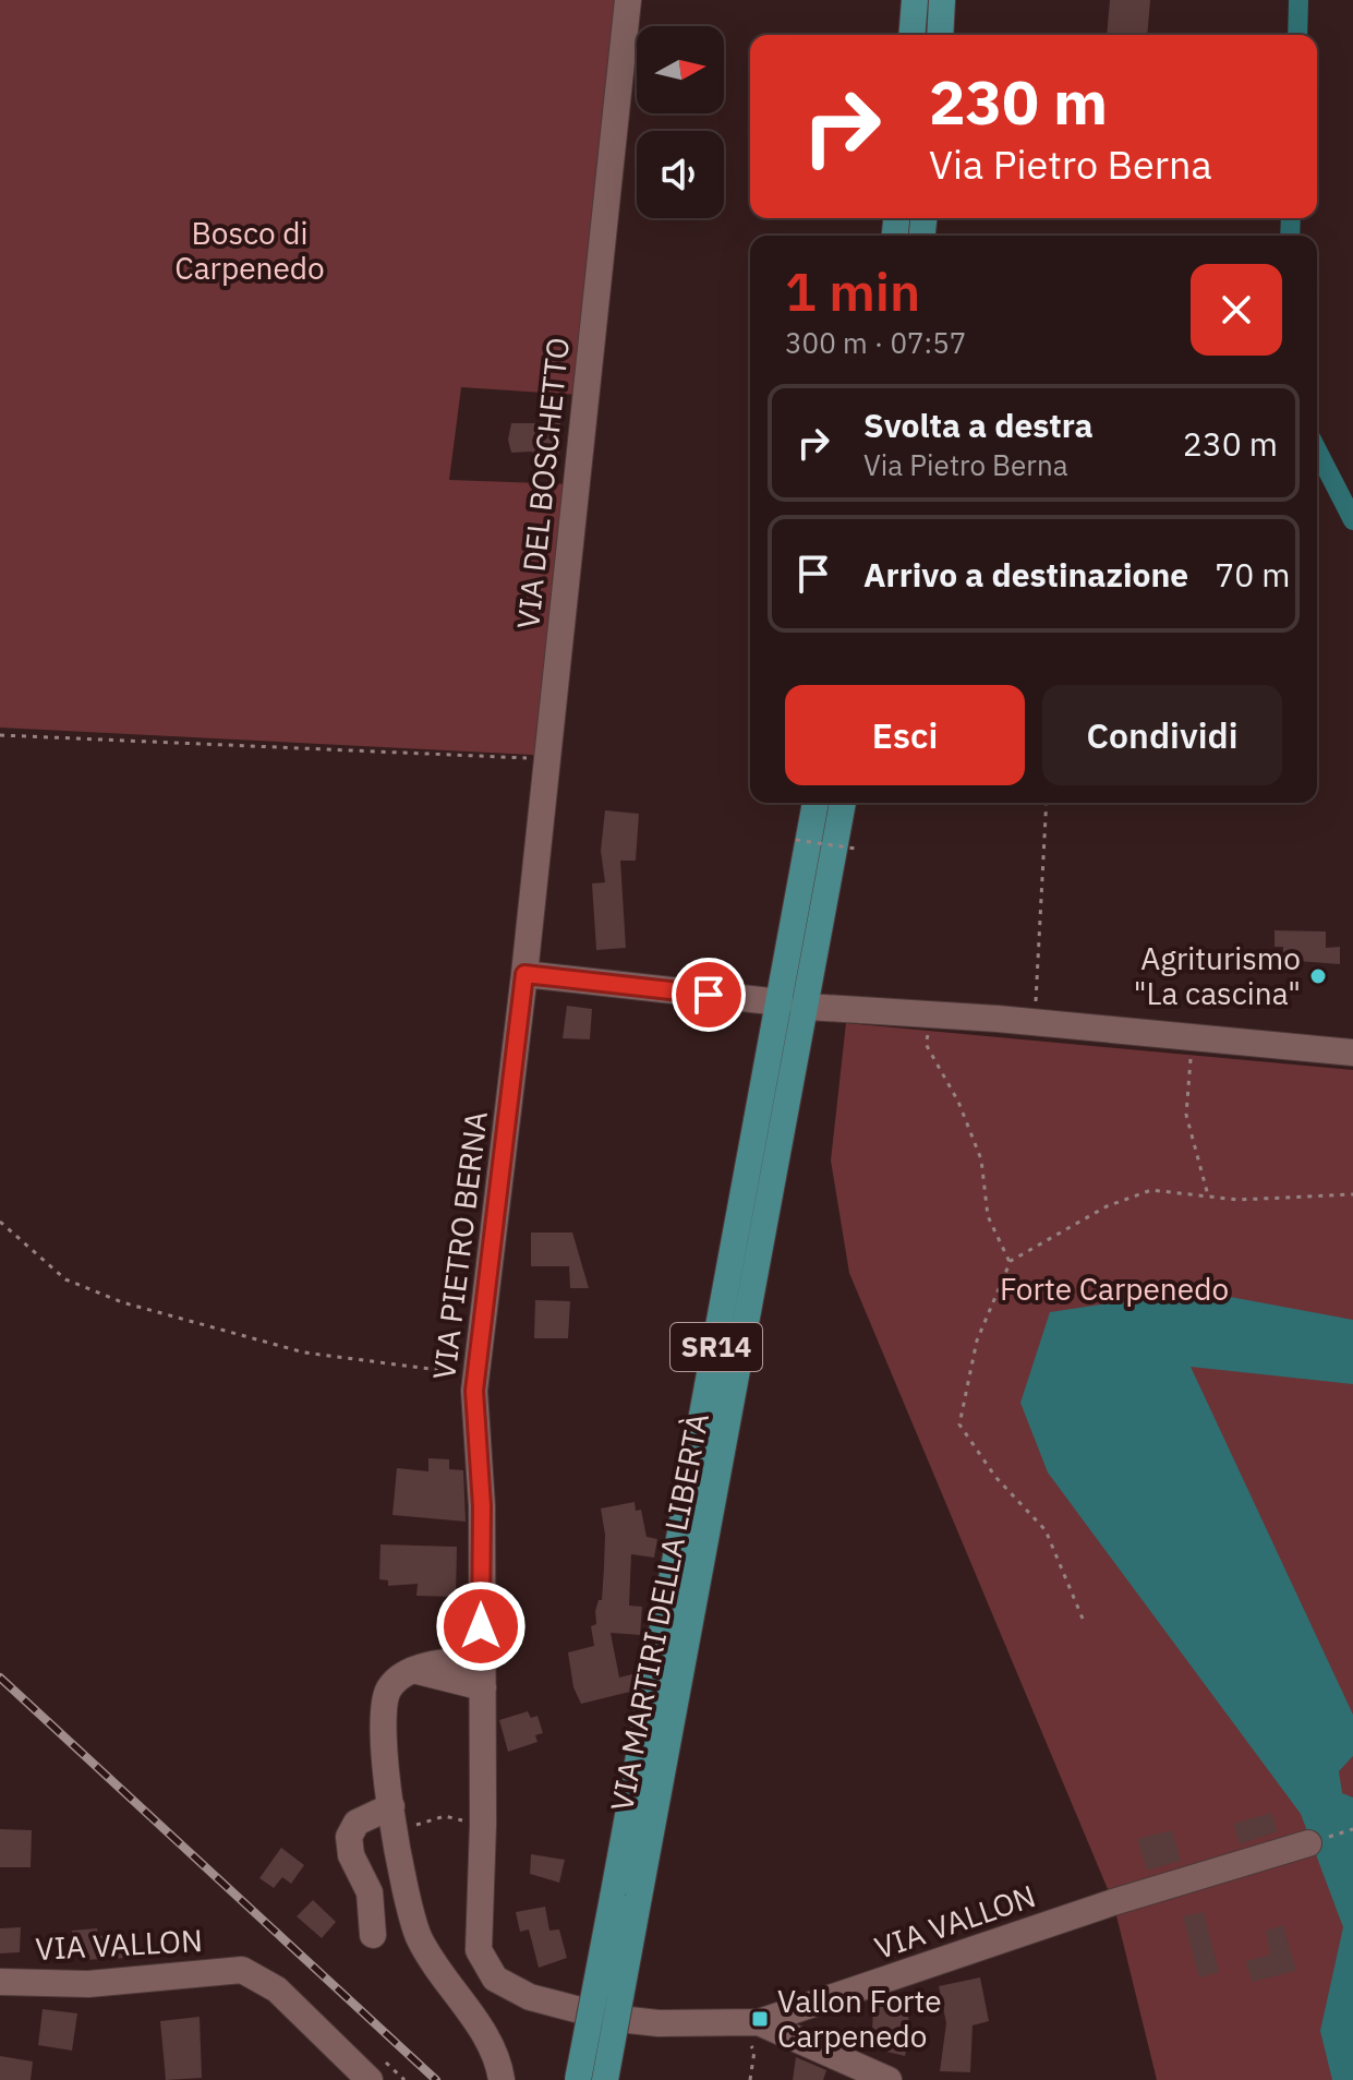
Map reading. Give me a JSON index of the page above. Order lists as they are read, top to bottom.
{
  "streets": {
    "main road": ["SR14", "VIA MARTIRI DELLA LIBERTÀ"],
    "street": ["VIA DEL BOSCHETTO", "VIA PIETRO BERNA", "VIA VALLON"]
  },
  "crossings": [
    ["VIA DEL BOSCHETTO", "VIA PIETRO BERNA"],
    ["VIA PIETRO BERNA", "VIA VALLON"]
  ],
  "parks": ["Bosco di Carpenedo", "Forte Carpenedo"],
  "places": {
    "other": ["Agriturismo \"La cascina\""],
    "transit": ["Vallon Forte Carpenedo"]
  },
  "north": "right",
  "page": {
    "turn": ["230 m", "Via Pietro Berna"],
    "heading": ["1 min", "300 m · 07:57"],
    "list": [
      {
        "name": "Svolta a destra",
        "note": "Via Pietro Berna",
        "value": "230 m"
      },
      {
        "name": "Arrivo a destinazione",
        "value": "70 m"
      }
    ],
    "buttons": ["Esci", "Condividi"]
  }
}
